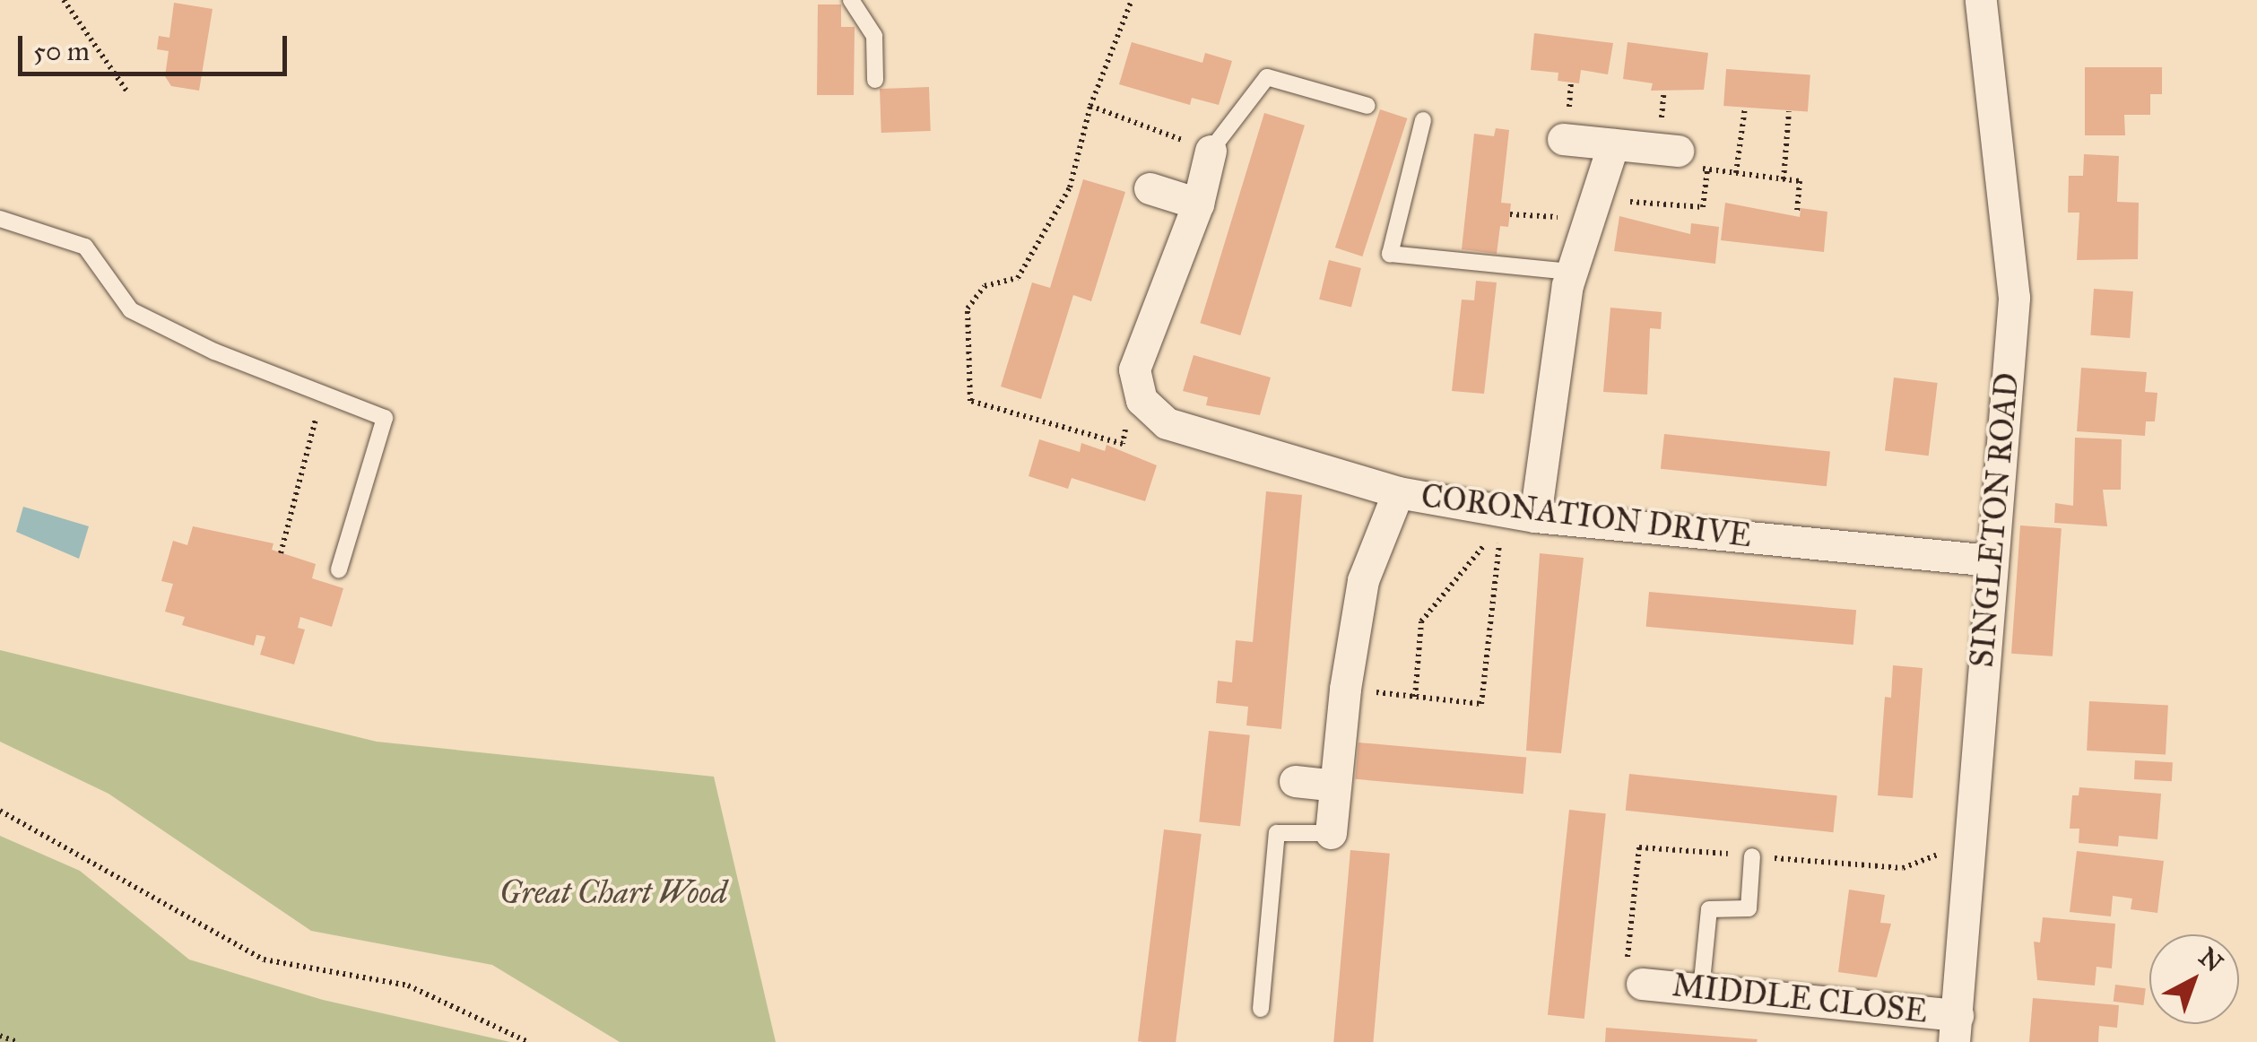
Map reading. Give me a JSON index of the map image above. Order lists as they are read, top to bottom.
{
  "streets": {
    "street": ["CORONATION DRIVE", "SINGLETON ROAD", "MIDDLE CLOSE"]
  },
  "crossings": [
    ["CORONATION DRIVE", "SINGLETON ROAD"],
    ["SINGLETON ROAD", "MIDDLE CLOSE"]
  ],
  "parks": ["Great Chart Wood"],
  "scale_bar": "50 m",
  "north": "top right"
}
